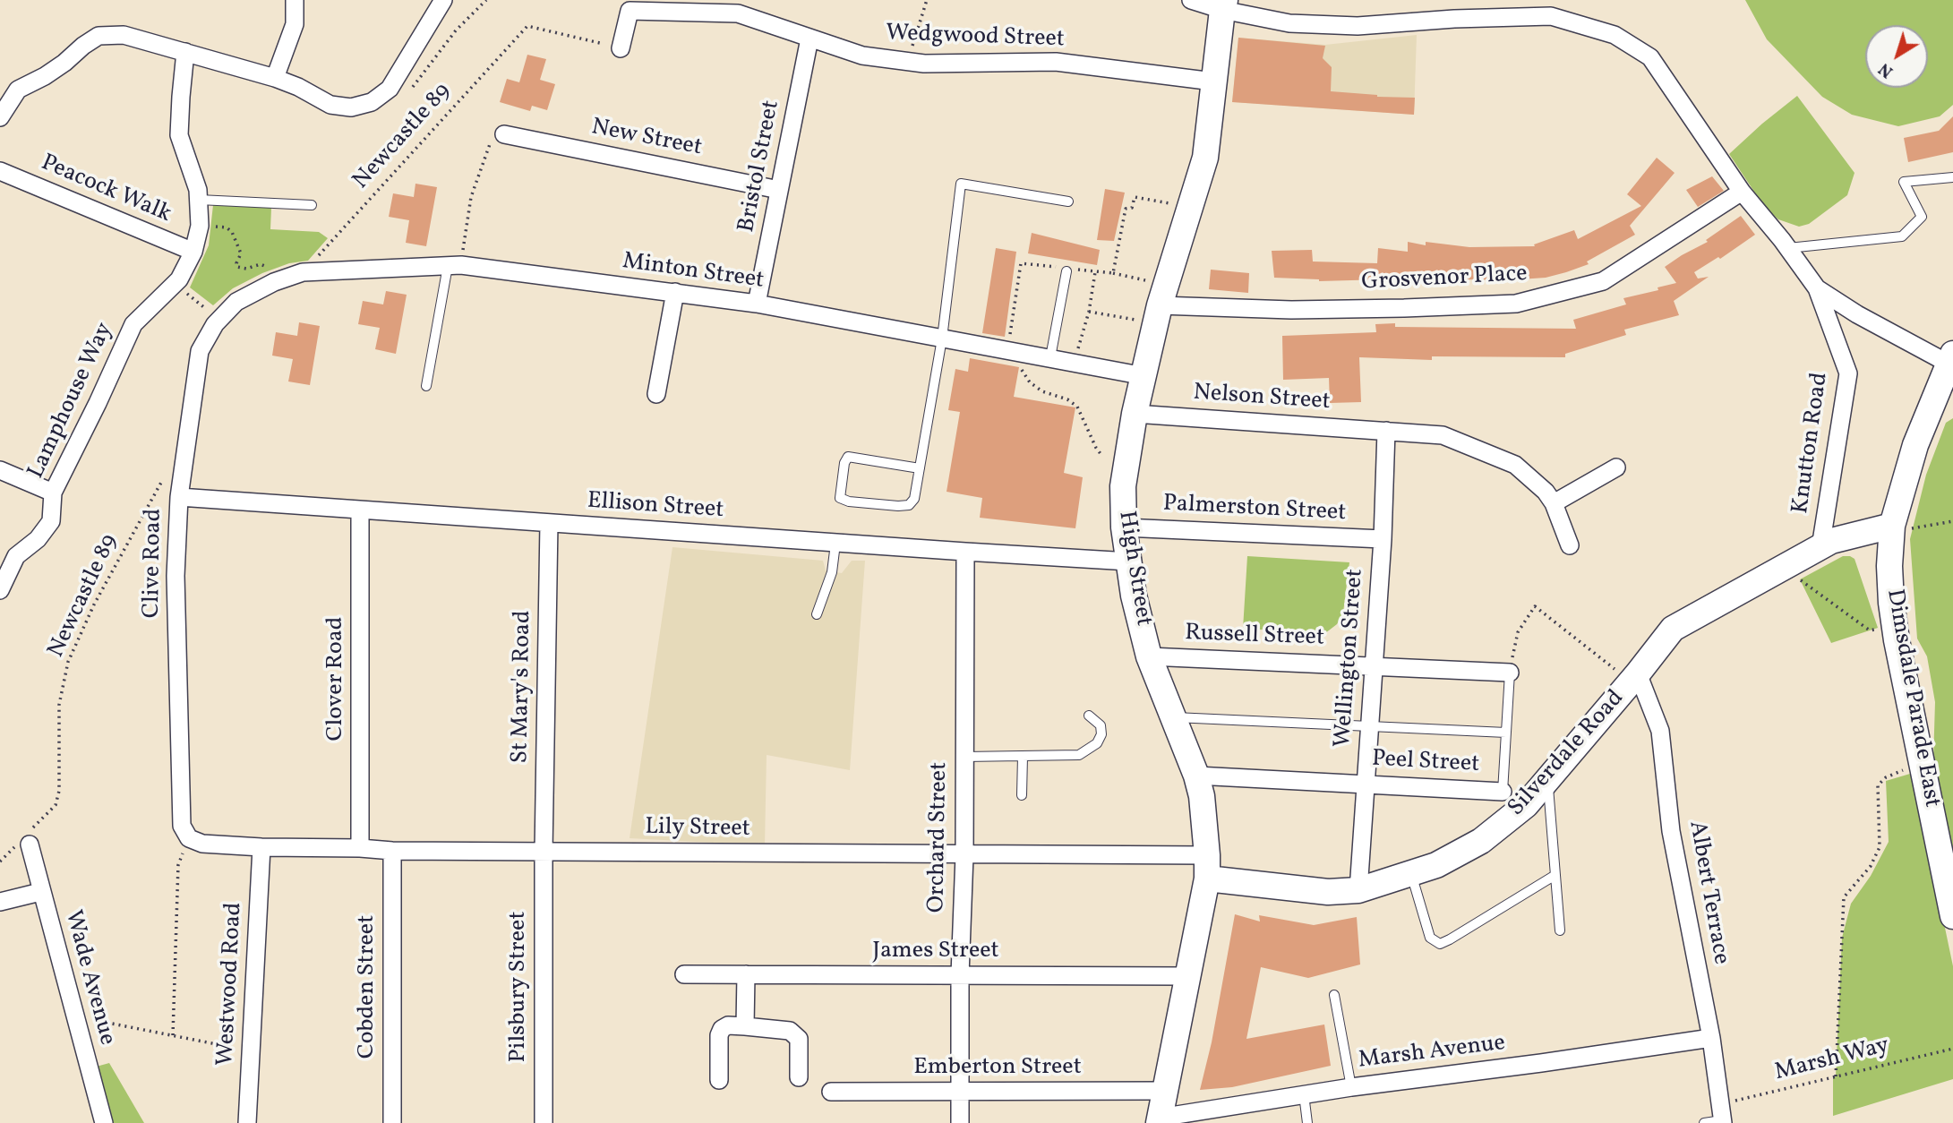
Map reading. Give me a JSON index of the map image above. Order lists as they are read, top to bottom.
{
  "streets": {
    "main road": ["High Street", "Dimsdale Parade East", "Silverdale Road"],
    "street": [
      "Wedgwood Street",
      "New Street",
      "Bristol Street",
      "Peacock Walk",
      "Minton Street",
      "Grosvenor Place",
      "Nelson Street",
      "Lamphouse Way",
      "Knutton Road",
      "Ellison Street",
      "Palmerston Street",
      "Clive Road",
      "Russell Street",
      "Wellington Street",
      "Clover Road",
      "St Mary's Road",
      "Peel Street",
      "Lily Street",
      "Orchard Street",
      "Albert Terrace",
      "James Street",
      "Wade Avenue",
      "Westwood Road",
      "Cobden Street",
      "Pilsbury Street",
      "Marsh Avenue",
      "Emberton Street"
    ],
    "path": ["Newcastle 89", "Marsh Way"]
  },
  "crossings": [
    ["Wedgwood Street", "Newcastle 89"],
    ["Wedgwood Street", "Bristol Street"],
    ["Wedgwood Street", "High Street"],
    ["Newcastle 89", "Minton Street"],
    ["Newcastle 89", "Wade Avenue"],
    ["New Street", "Bristol Street"],
    ["Bristol Street", "Minton Street"],
    ["Peacock Walk", "Lamphouse Way"],
    ["Minton Street", "Clive Road"],
    ["Minton Street", "High Street"],
    ["Grosvenor Place", "Knutton Road"],
    ["Grosvenor Place", "High Street"],
    ["Nelson Street", "High Street"],
    ["Nelson Street", "Wellington Street"],
    ["Knutton Road", "Silverdale Road"],
    ["Ellison Street", "Clive Road"],
    ["Ellison Street", "High Street"],
    ["Ellison Street", "Clover Road"],
    ["Ellison Street", "St Mary's Road"],
    ["Ellison Street", "Orchard Street"],
    ["Palmerston Street", "High Street"],
    ["Palmerston Street", "Wellington Street"],
    ["Clive Road", "Lily Street"],
    ["High Street", "Russell Street"],
    ["High Street", "Silverdale Road"],
    ["High Street", "Peel Street"],
    ["High Street", "Lily Street"],
    ["High Street", "James Street"],
    ["High Street", "Marsh Avenue"],
    ["High Street", "Emberton Street"],
    ["Russell Street", "Wellington Street"],
    ["Wellington Street", "Silverdale Road"],
    ["Wellington Street", "Peel Street"],
    ["Clover Road", "Lily Street"],
    ["St Mary's Road", "Lily Street"],
    ["St Mary's Road", "Pilsbury Street"],
    ["Dimsdale Parade East", "Silverdale Road"],
    ["Silverdale Road", "Lily Street"],
    ["Silverdale Road", "Albert Terrace"],
    ["Lily Street", "Orchard Street"],
    ["Lily Street", "Westwood Road"],
    ["Lily Street", "Cobden Street"],
    ["Lily Street", "Pilsbury Street"],
    ["Orchard Street", "James Street"],
    ["Orchard Street", "Emberton Street"],
    ["Albert Terrace", "Marsh Avenue"],
    ["Albert Terrace", "Marsh Way"]
  ],
  "north": "bottom left"
}
